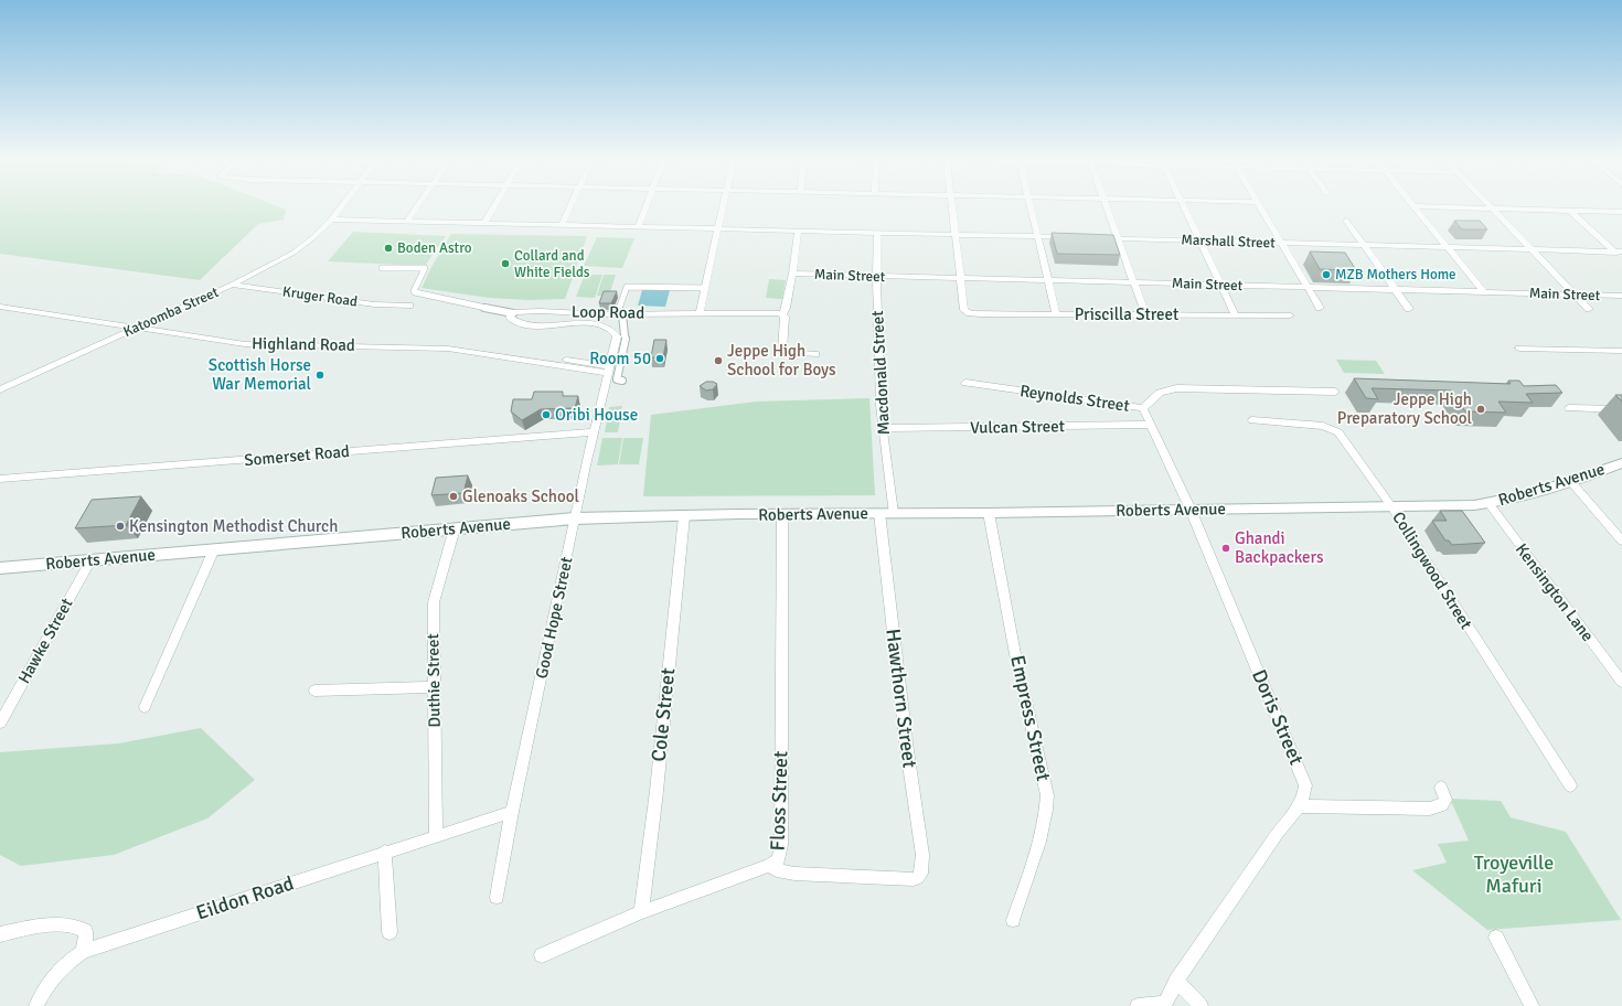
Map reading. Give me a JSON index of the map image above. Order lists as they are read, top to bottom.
{
  "streets": {
    "main road": ["Roberts Avenue"],
    "street": [
      "Marshall Street",
      "Main Street",
      "Kruger Road",
      "Katoomba Street",
      "Loop Road",
      "Priscilla Street",
      "Highland Road",
      "Macdonald Street",
      "Reynolds Street",
      "Vulcan Street",
      "Somerset Road",
      "Collingwood Street",
      "Kensington Lane",
      "Good Hope Street",
      "Hawke Street",
      "Duthie Street",
      "Hawthorn Street",
      "Cole Street",
      "Doris Street",
      "Empress Street",
      "Floss Street",
      "Eildon Road"
    ]
  },
  "crossings": [
    ["Main Street", "Priscilla Street"],
    ["Main Street", "Macdonald Street"],
    ["Kruger Road", "Katoomba Street"],
    ["Katoomba Street", "Highland Road"],
    ["Loop Road", "Good Hope Street"],
    ["Highland Road", "Good Hope Street"],
    ["Macdonald Street", "Vulcan Street"],
    ["Macdonald Street", "Roberts Avenue"],
    ["Reynolds Street", "Doris Street"],
    ["Vulcan Street", "Doris Street"],
    ["Somerset Road", "Good Hope Street"],
    ["Roberts Avenue", "Collingwood Street"],
    ["Roberts Avenue", "Kensington Lane"],
    ["Roberts Avenue", "Good Hope Street"],
    ["Roberts Avenue", "Hawke Street"],
    ["Roberts Avenue", "Duthie Street"],
    ["Roberts Avenue", "Hawthorn Street"],
    ["Roberts Avenue", "Cole Street"],
    ["Roberts Avenue", "Doris Street"],
    ["Roberts Avenue", "Empress Street"],
    ["Roberts Avenue", "Floss Street"],
    ["Good Hope Street", "Eildon Road"],
    ["Duthie Street", "Eildon Road"],
    ["Hawthorn Street", "Floss Street"],
    ["Cole Street", "Floss Street"]
  ],
  "parks": ["Troyeville Mafuri"],
  "places": [
    "Boden Astro",
    "Collard and White Fields",
    "MZB Mothers Home",
    "Room 50",
    "Jeppe High School for Boys",
    "Scottish Horse War Memorial",
    "Jeppe High Preparatory School",
    "Oribi House",
    "Glenoaks School",
    "Kensington Methodist Church",
    "Ghandi Backpackers"
  ]
}
